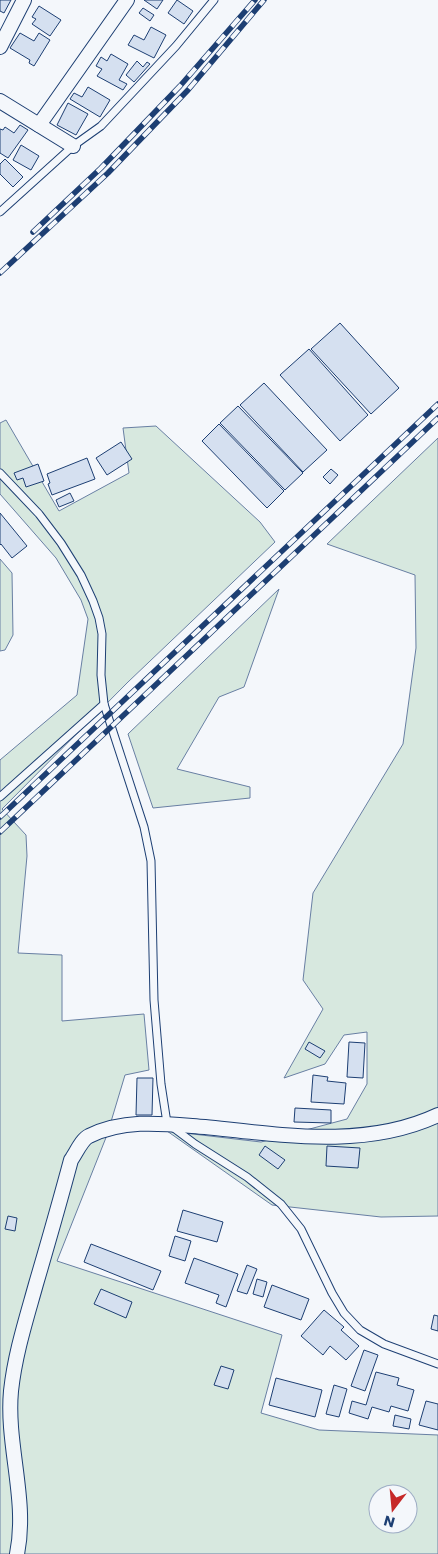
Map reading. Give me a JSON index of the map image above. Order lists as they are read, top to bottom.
{
  "north": "bottom"
}
